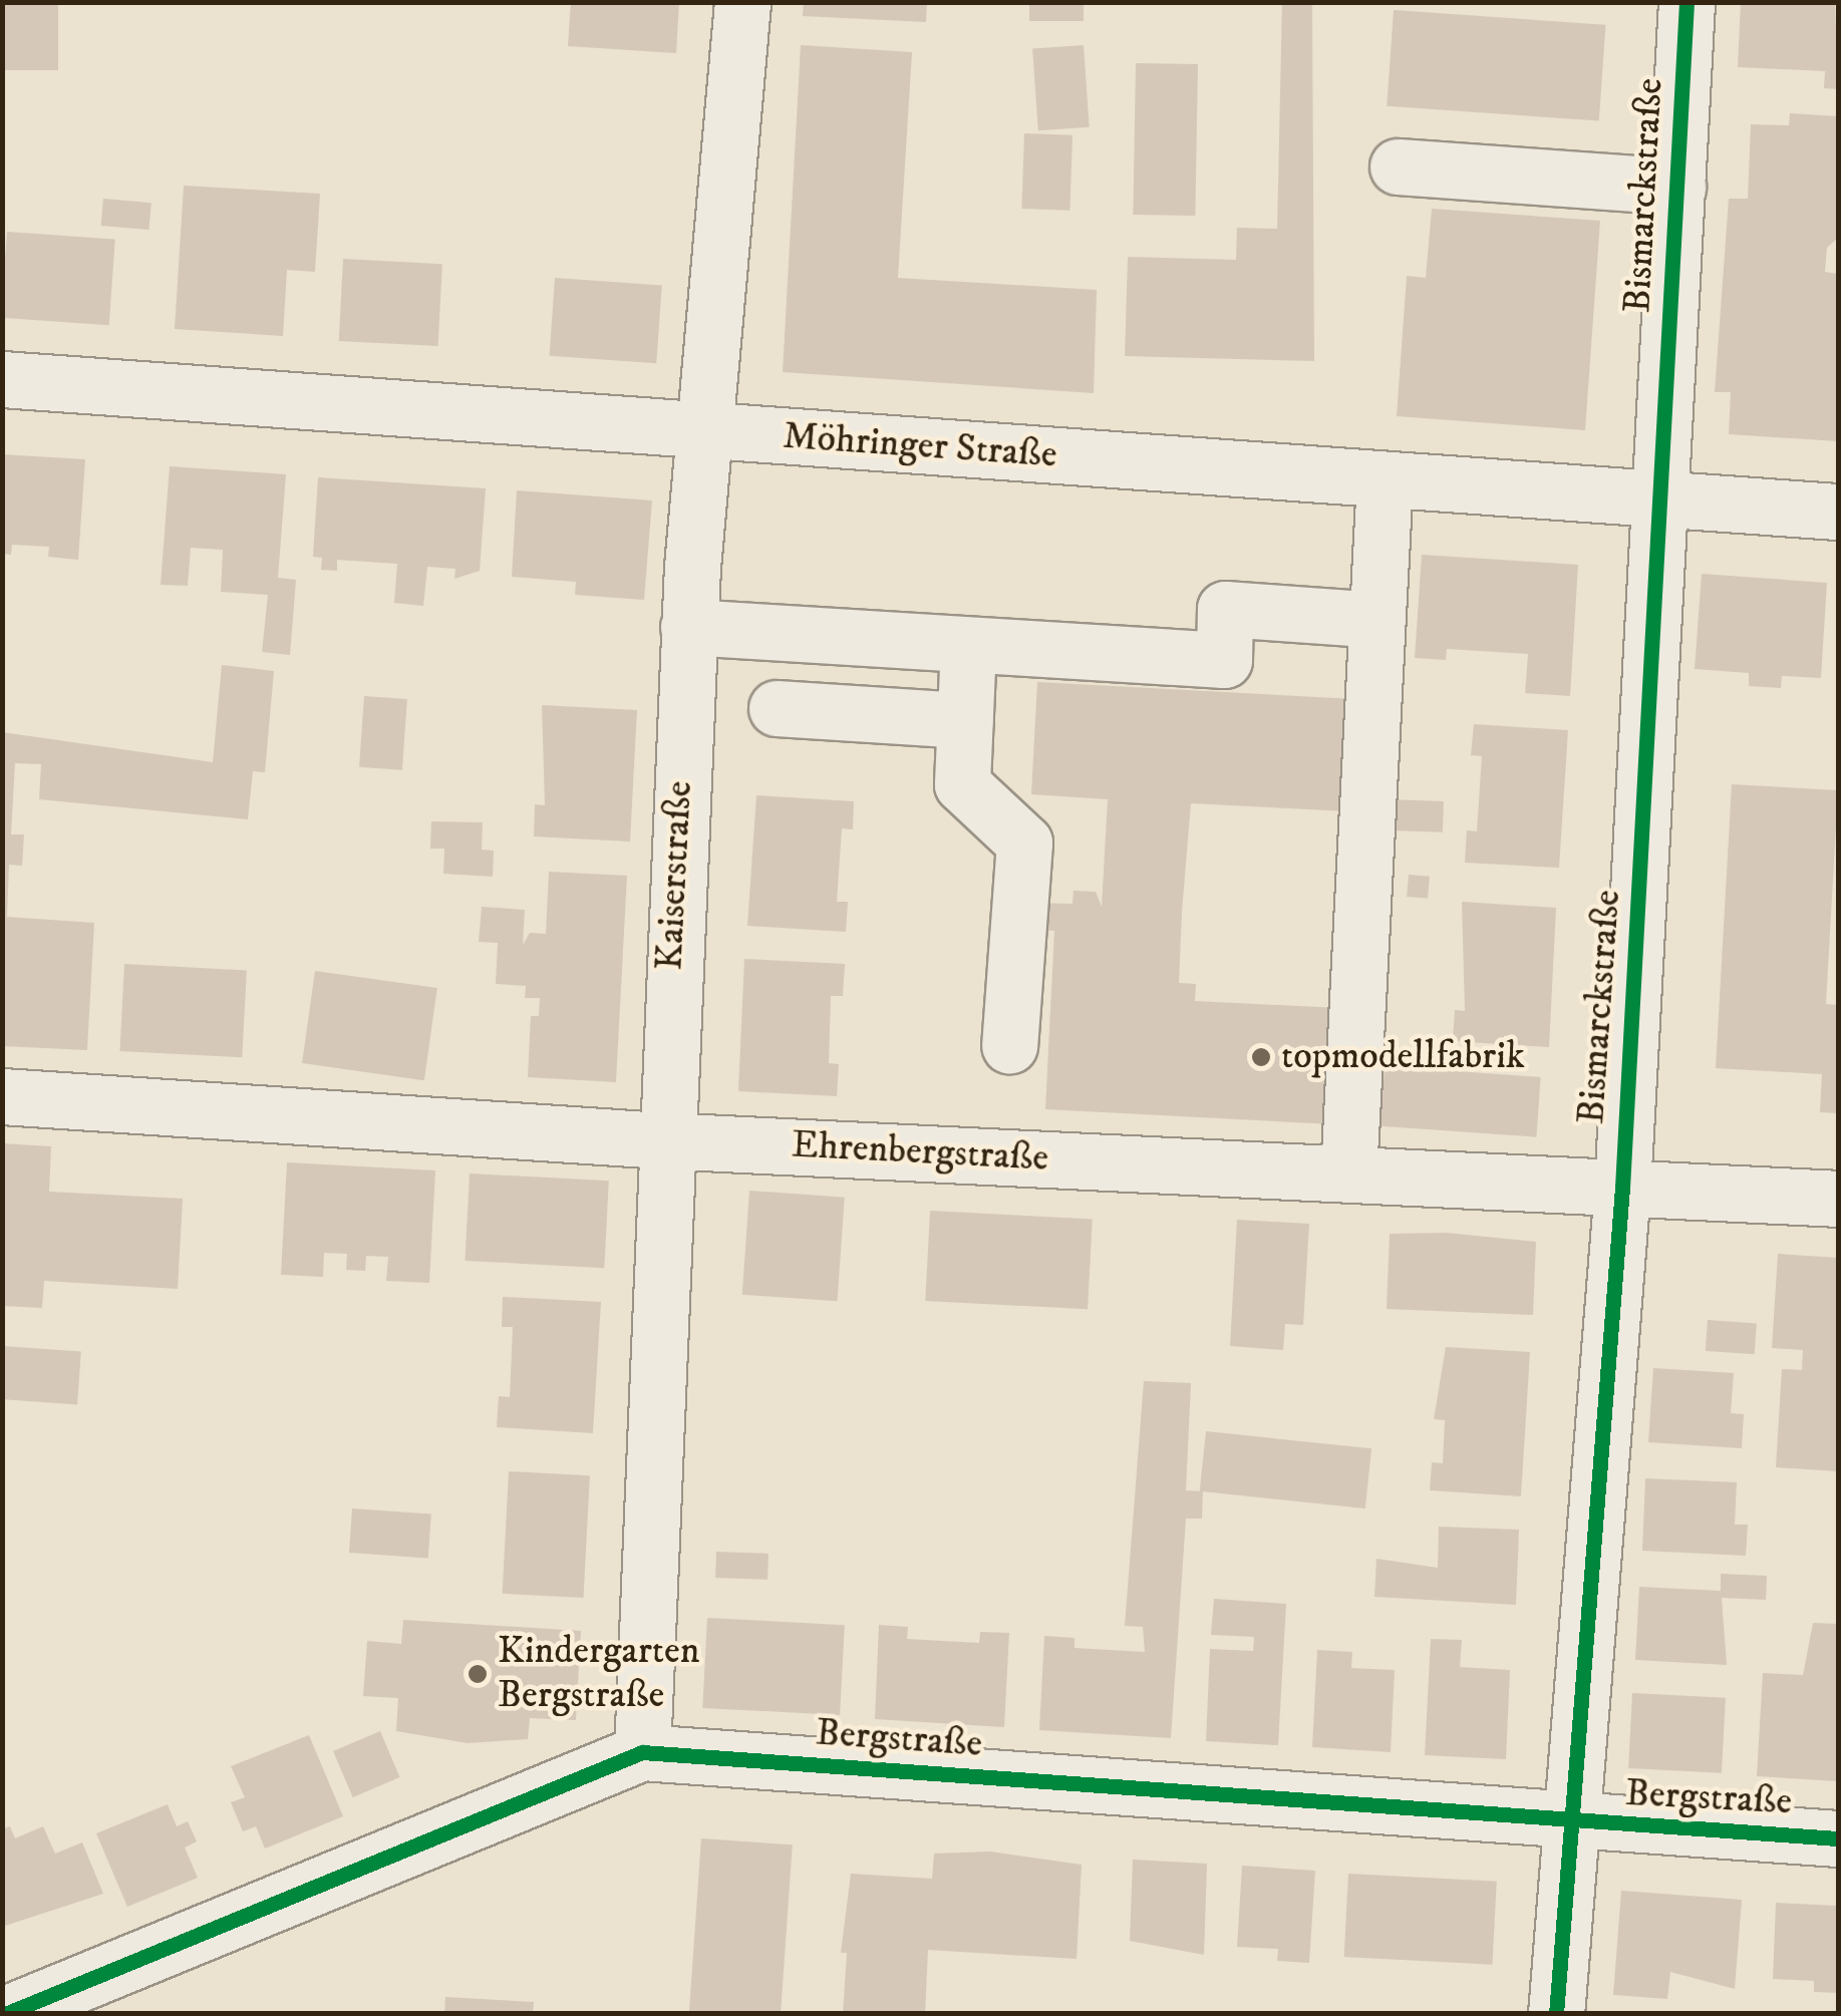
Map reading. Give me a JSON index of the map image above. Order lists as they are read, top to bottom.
{
  "streets": {
    "street": [
      "Bismarckstraße",
      "Möhringer Straße",
      "Kaiserstraße",
      "Ehrenbergstraße",
      "Bergstraße"
    ]
  },
  "crossings": [
    ["Bismarckstraße", "Möhringer Straße"],
    ["Bismarckstraße", "Ehrenbergstraße"],
    ["Bismarckstraße", "Bergstraße"],
    ["Möhringer Straße", "Kaiserstraße"],
    ["Kaiserstraße", "Ehrenbergstraße"],
    ["Kaiserstraße", "Bergstraße"]
  ],
  "places": ["topmodellfabrik", "Kindergarten Bergstraße"]
}
